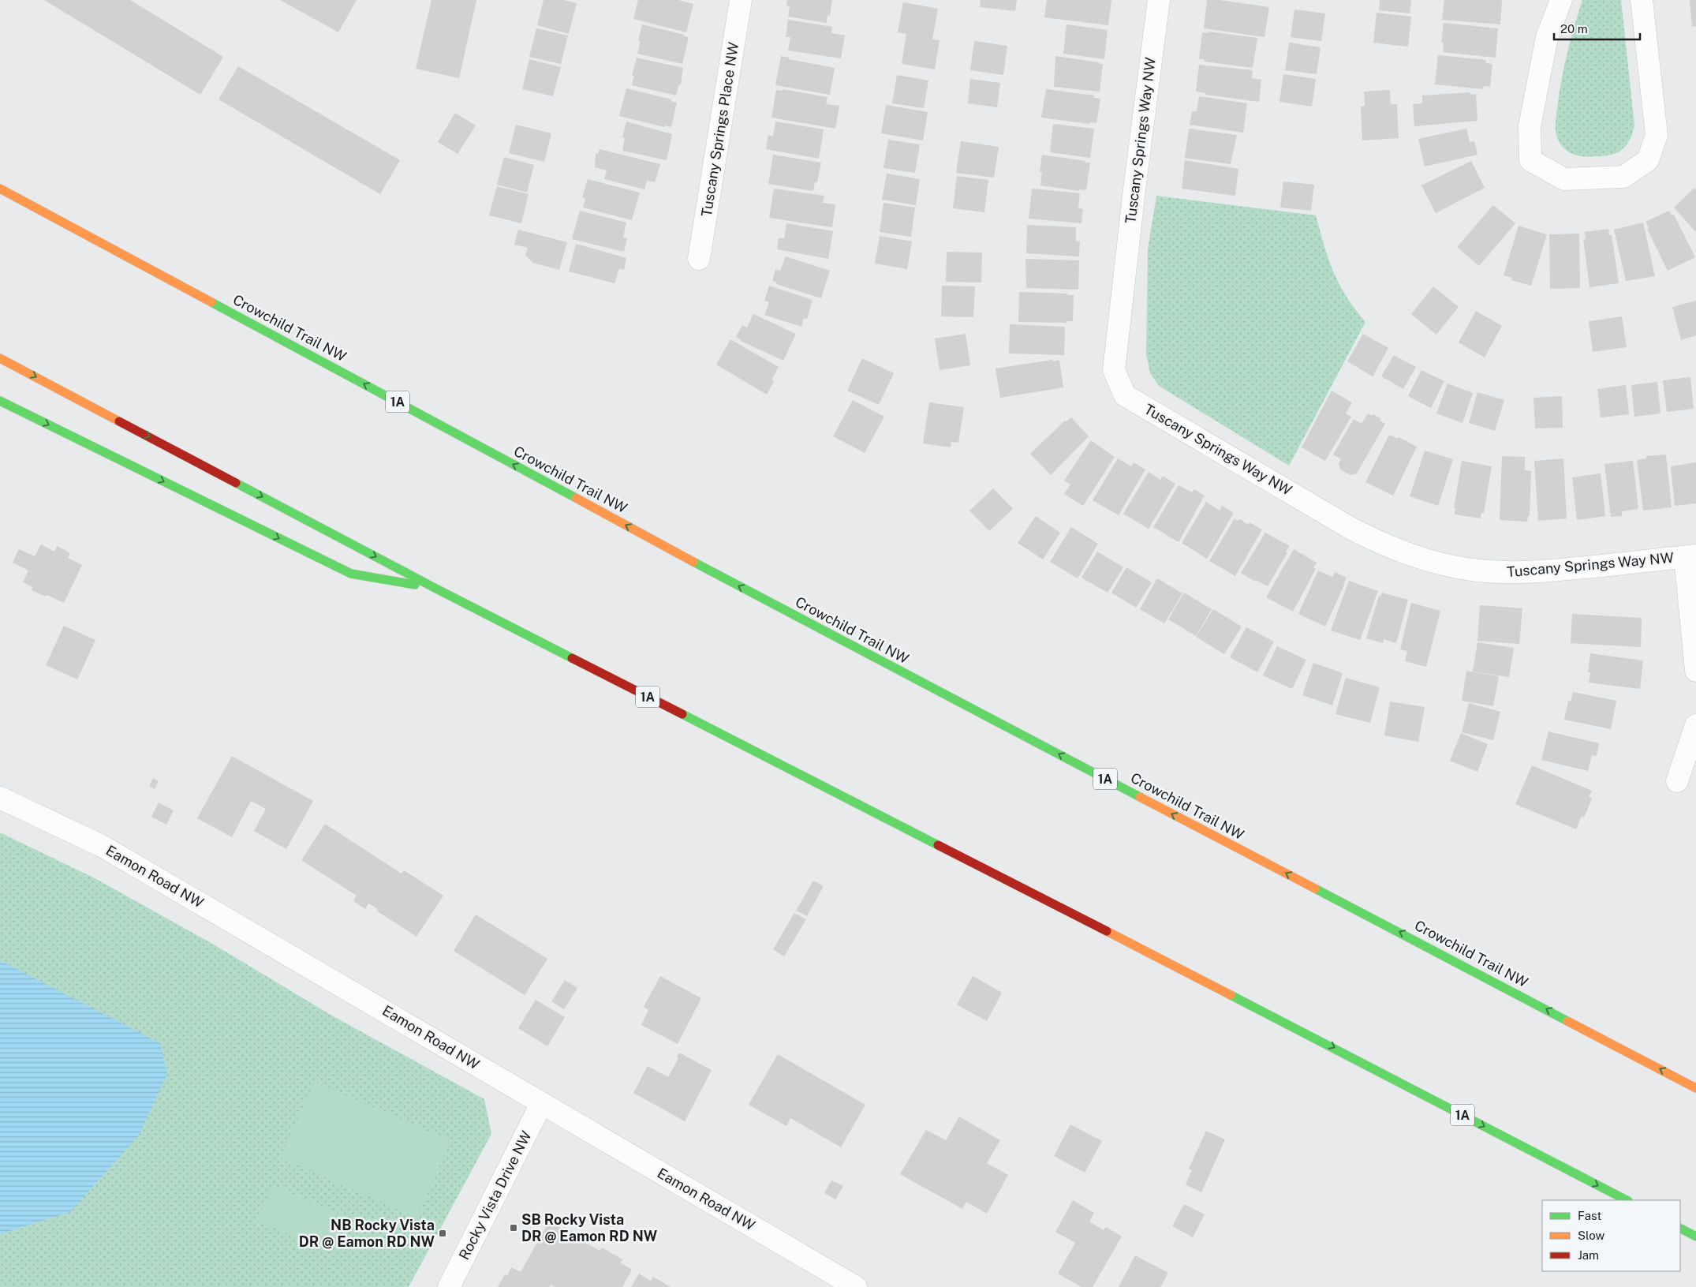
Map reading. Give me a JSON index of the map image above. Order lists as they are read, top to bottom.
{
  "streets": {
    "highway": ["Crowchild Trail NW", "1A"],
    "street": [
      "Tuscany Springs Place NW",
      "Tuscany Springs Way NW",
      "Eamon Road NW",
      "Rocky Vista Drive NW"
    ]
  },
  "crossings": [
    ["Eamon Road NW", "Rocky Vista Drive NW"]
  ],
  "one_way": ["Crowchild Trail NW"],
  "places": {
    "transit": ["SB Rocky Vista DR @ Eamon RD NW", "NB Rocky Vista DR @ Eamon RD NW"]
  },
  "legend": ["Fast", "Slow", "Jam"],
  "scale_bar": "20 m"
}
